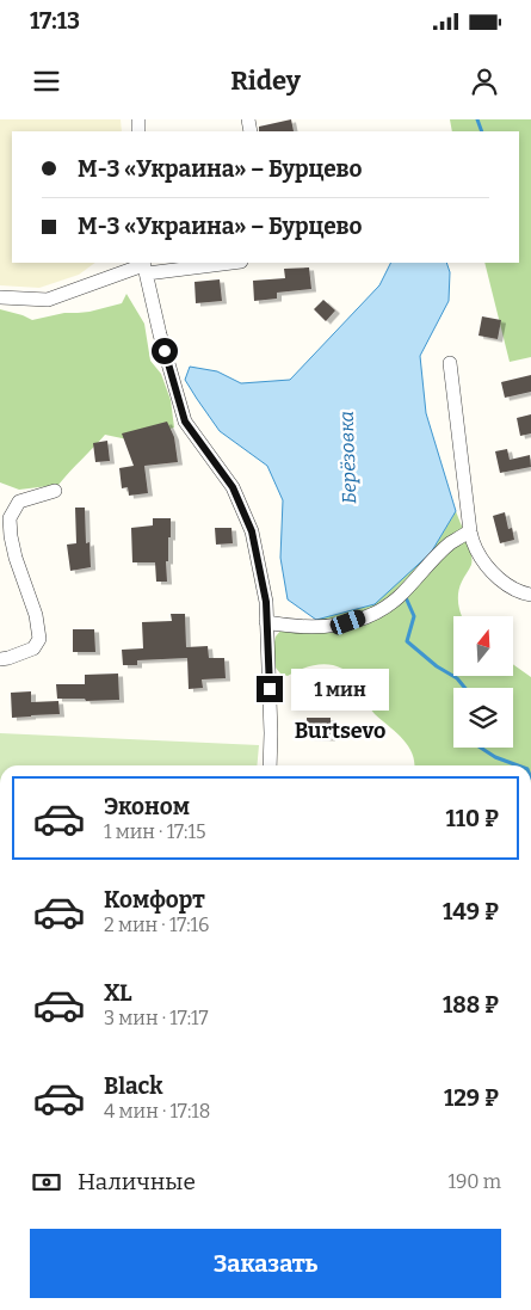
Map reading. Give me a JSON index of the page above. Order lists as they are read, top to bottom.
{
  "districts": ["Burtsevo"],
  "water": ["Берёзовка"],
  "north": "top",
  "page": {
    "status": "17:13",
    "header": "Ridey",
    "banner": ["М-3 «Украина» – Бурцево", "М-3 «Украина» – Бурцево"],
    "bubble": "1 мин",
    "list": [
      {
        "name": "Эконом",
        "note": "1 мин · 17:15",
        "value": "110 ₽"
      },
      {
        "name": "Комфорт",
        "note": "2 мин · 17:16",
        "value": "149 ₽"
      },
      {
        "name": "XL",
        "note": "3 мин · 17:17",
        "value": "188 ₽"
      },
      {
        "name": "Black",
        "note": "4 мин · 17:18",
        "value": "129 ₽"
      }
    ],
    "pay": ["Наличные", "190 m"],
    "buttons": "Заказать"
  }
}
